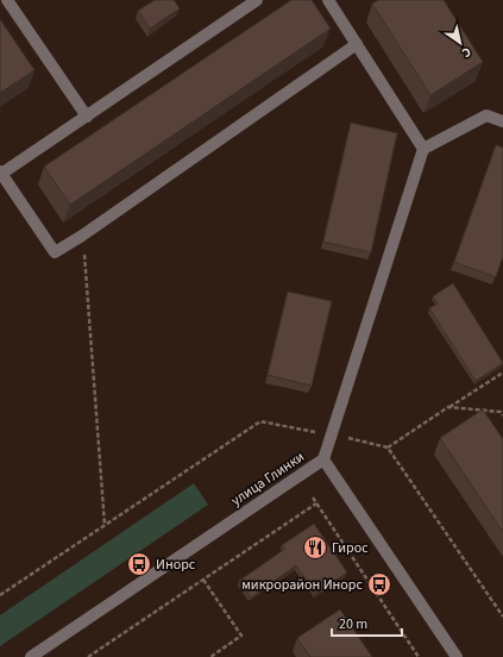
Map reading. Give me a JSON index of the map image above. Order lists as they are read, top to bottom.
{
  "streets": {
    "street": ["улица Глинки"]
  },
  "places": {
    "restaurant": ["Гирос"],
    "bus stop": ["Инорс", "микрорайон Инорс"]
  },
  "scale_bar": "20 m",
  "north": "bottom right"
}
